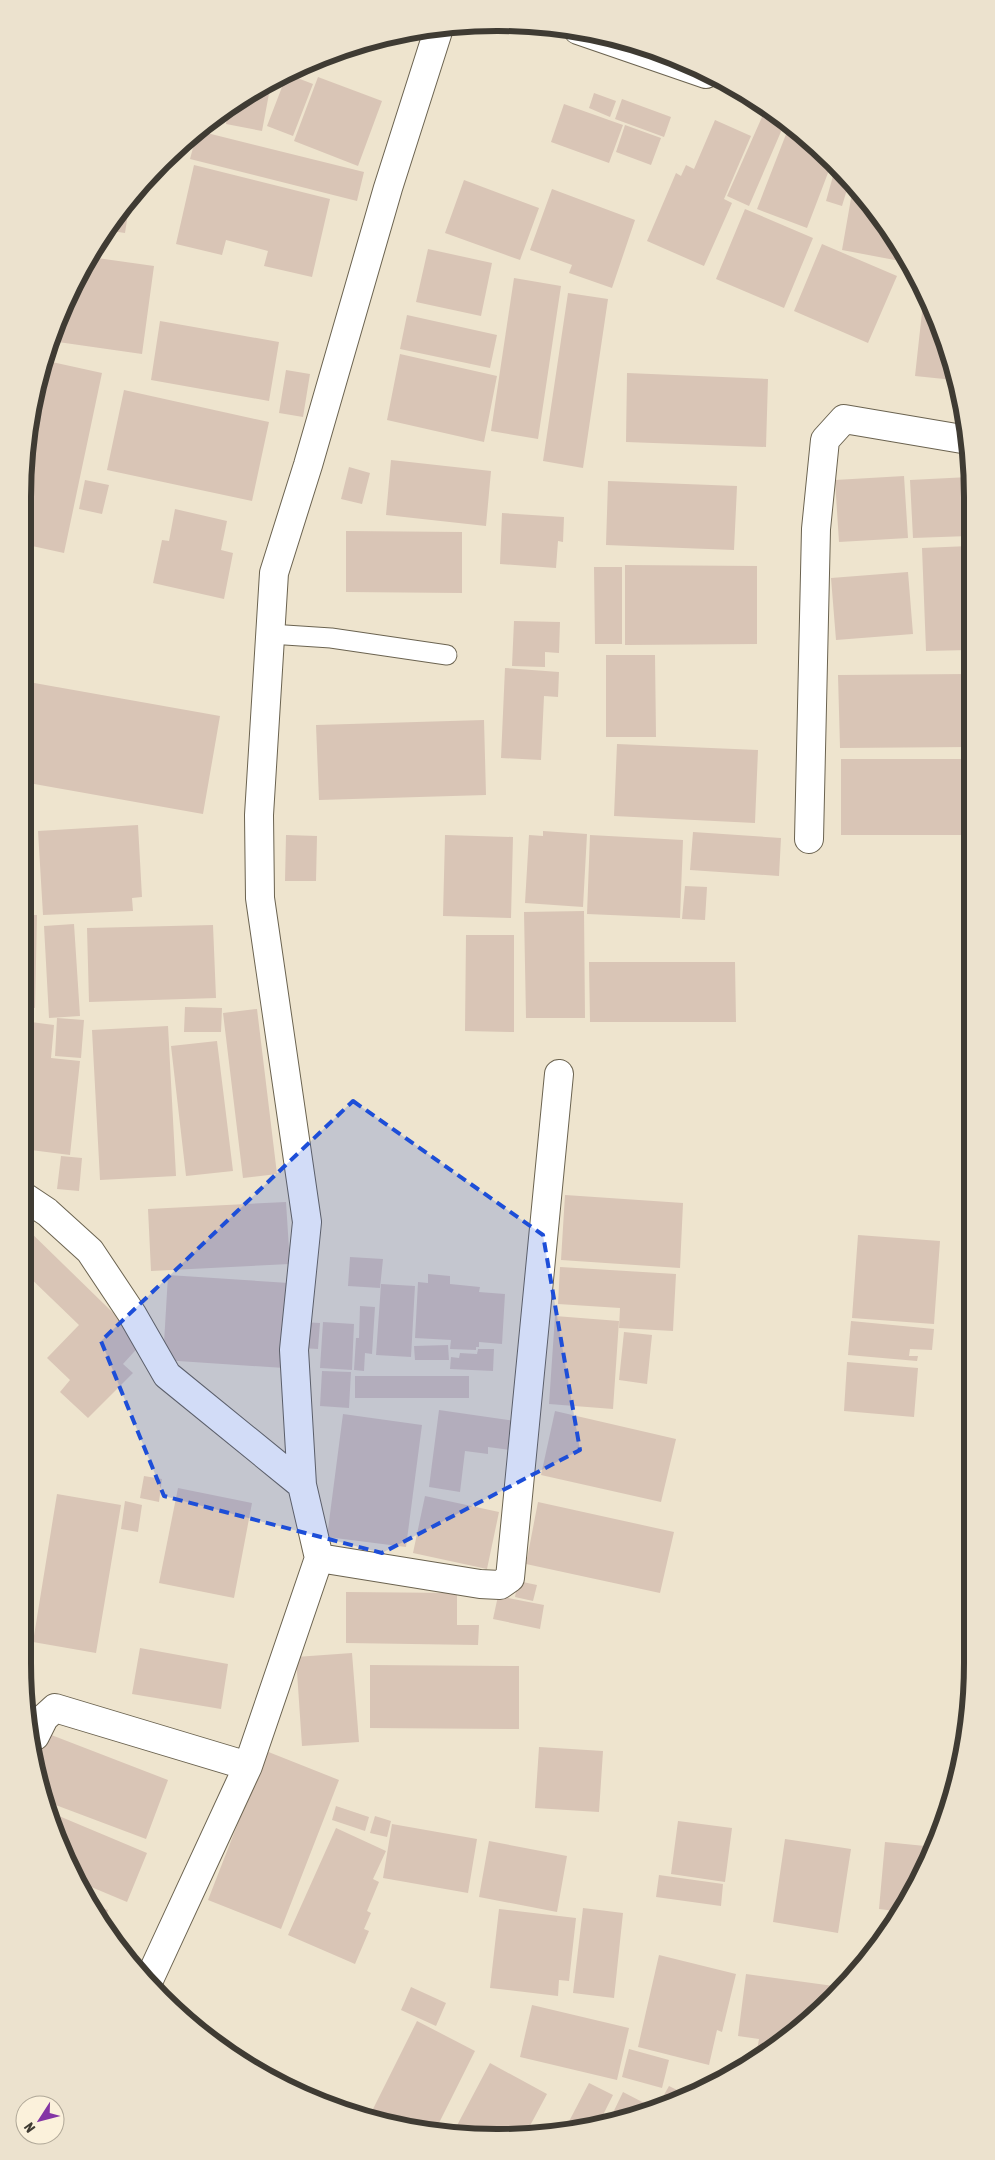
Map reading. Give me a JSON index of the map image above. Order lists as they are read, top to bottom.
{
  "north": "bottom left"
}
